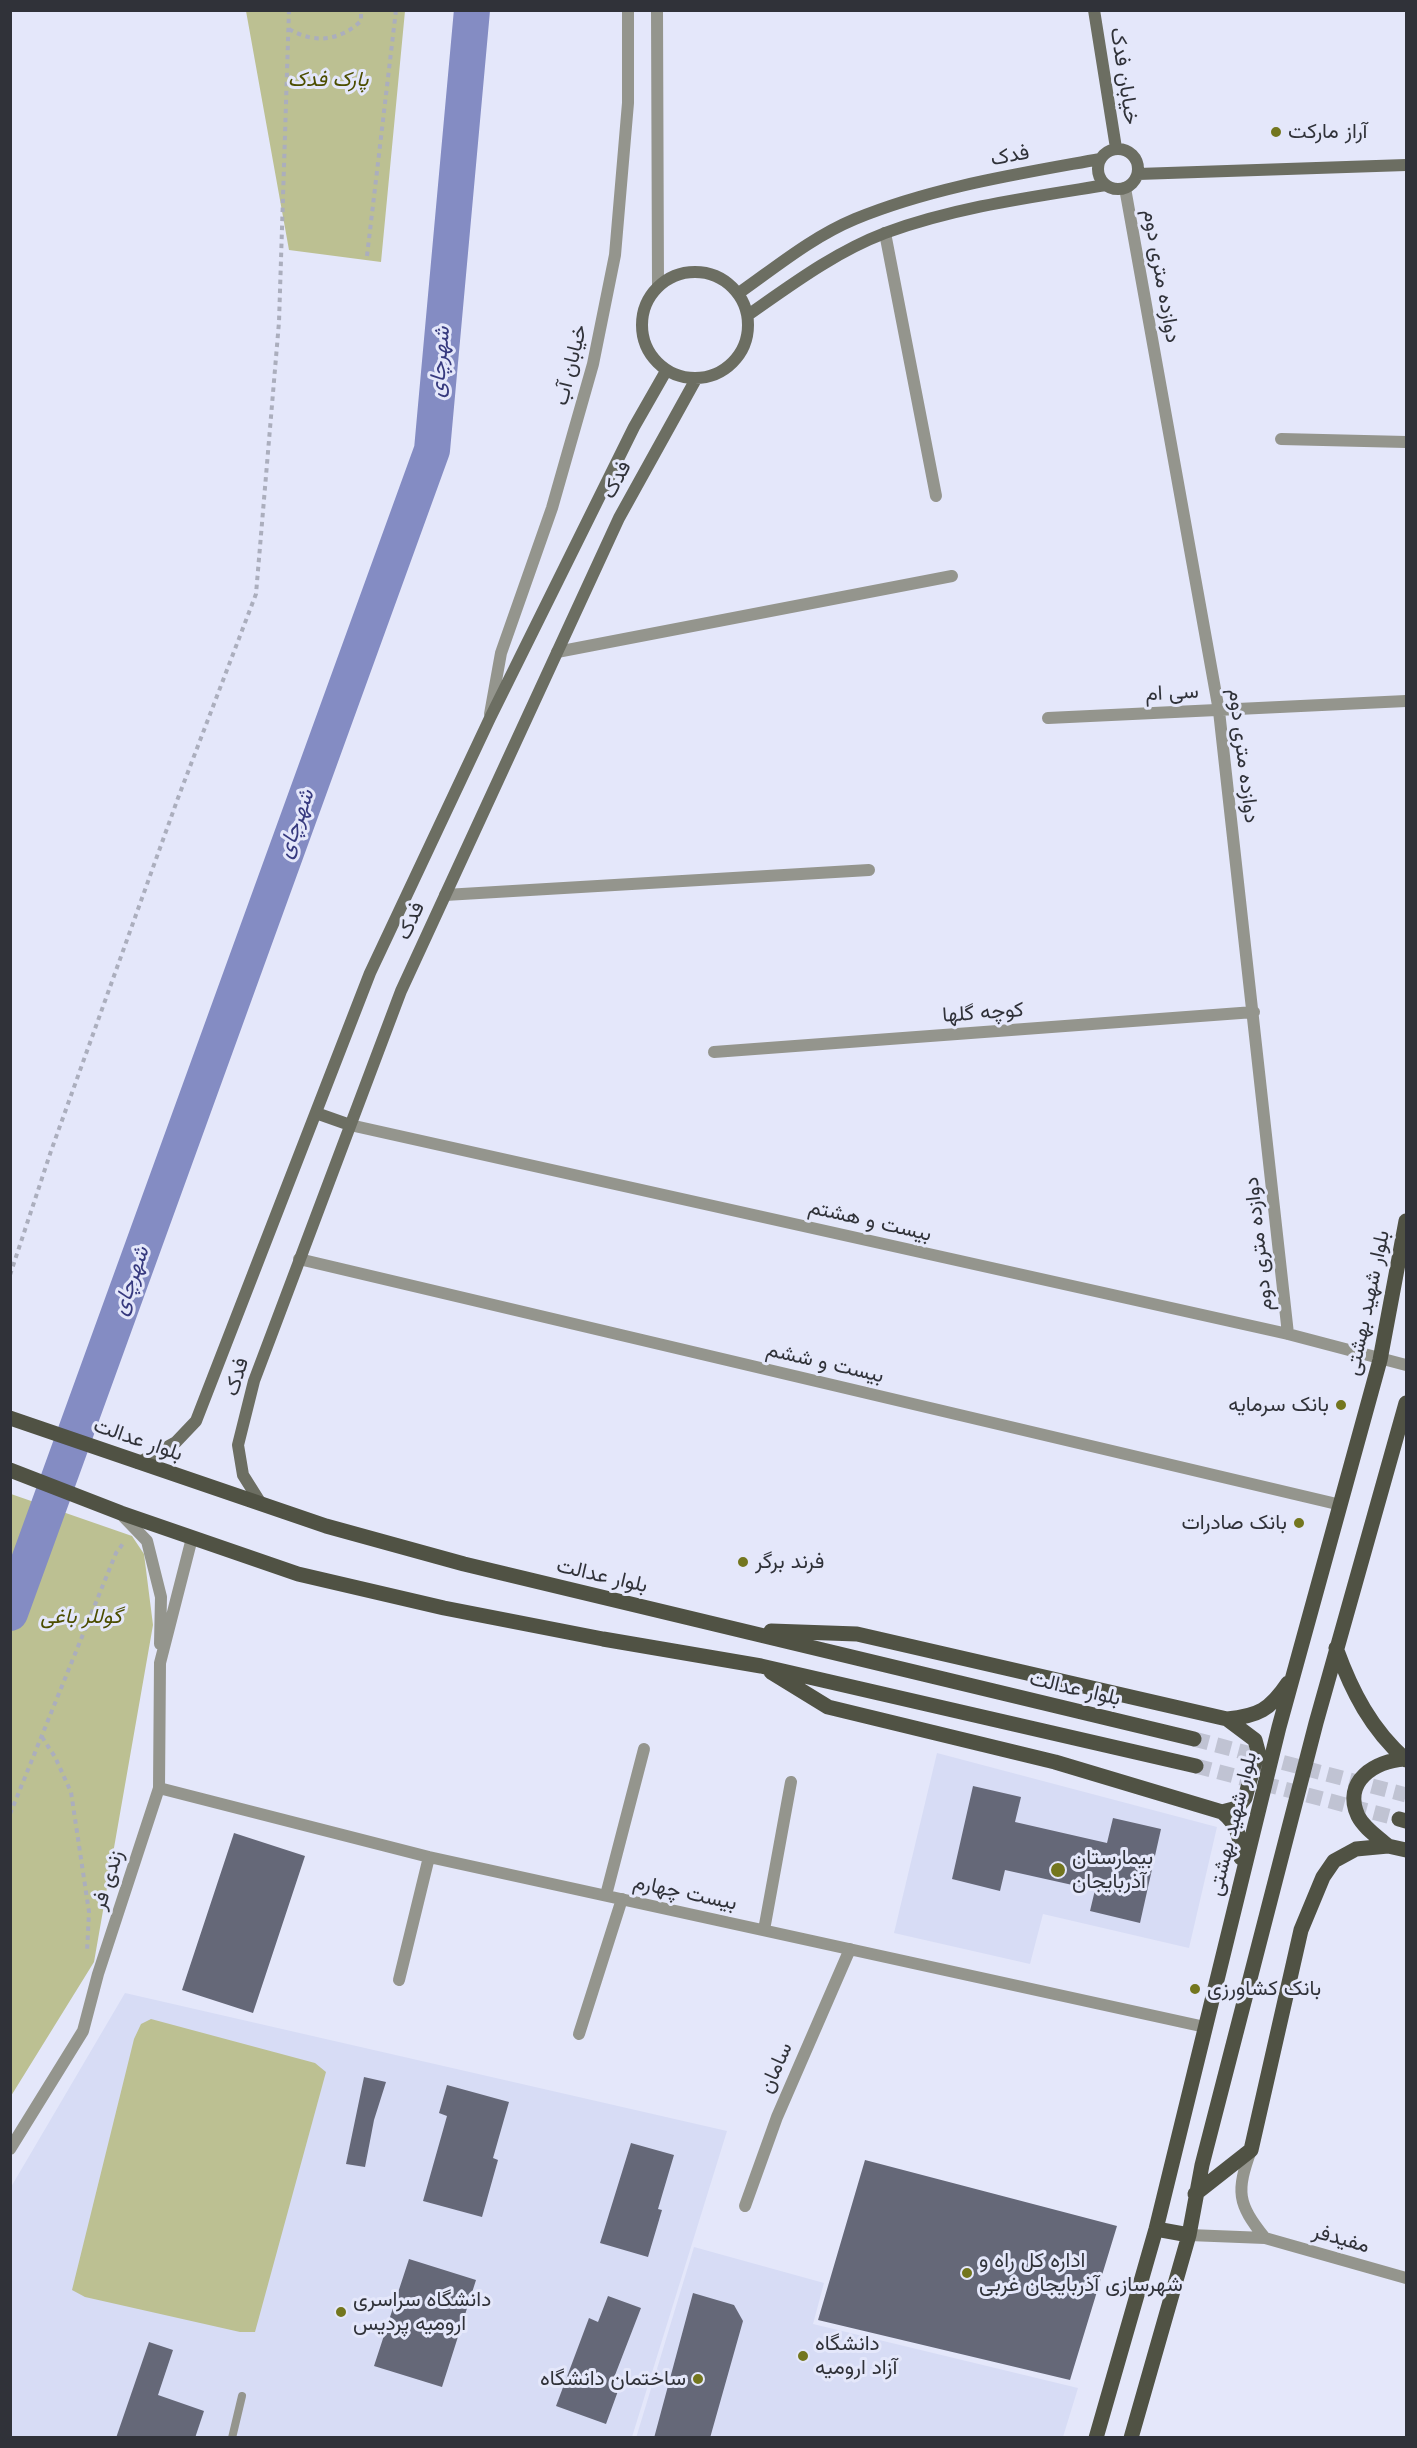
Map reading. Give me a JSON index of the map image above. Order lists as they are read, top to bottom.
{
  "streets": {
    "main road": ["بلوار شهید بهشتی", "بلوار عدالت"],
    "street": [
      "خیابان فدک",
      "فدک",
      "دوازده متری دوم",
      "خیابان آب",
      "سی ام",
      "کوچه گلها",
      "بیست و هشتم",
      "بیست و ششم",
      "زندی فر",
      "بیست چهارم",
      "سامان",
      "مفیدفر"
    ]
  },
  "crossings": [
    ["خیابان فدک", "فدک"],
    ["خیابان فدک", "دوازده متری دوم"],
    ["فدک", "دوازده متری دوم"],
    ["فدک", "خیابان آب"],
    ["فدک", "بیست و هشتم"],
    ["فدک", "بیست و ششم"],
    ["فدک", "بلوار عدالت"],
    ["دوازده متری دوم", "سی ام"],
    ["دوازده متری دوم", "کوچه گلها"],
    ["دوازده متری دوم", "بیست و هشتم"],
    ["بیست و هشتم", "بلوار شهید بهشتی"],
    ["بلوار شهید بهشتی", "بیست و ششم"],
    ["بلوار شهید بهشتی", "بیست چهارم"],
    ["زندی فر", "بیست چهارم"],
    ["بیست چهارم", "سامان"]
  ],
  "water": ["شهرچای"],
  "parks": ["پارک فدک", "گوللر باغی"],
  "places": [
    "آراز مارکت",
    "بانک سرمایه",
    "بانک صادرات",
    "فرند برگر",
    "بیمارستان آذربایجان",
    "بانک کشاورزی",
    "اداره کل راه و شهرسازی آذربایجان غربی",
    "دانشگاه سراسری ارومیه پردیس",
    "دانشگاه آزاد ارومیه",
    "ساختمان دانشگاه"
  ]
}
